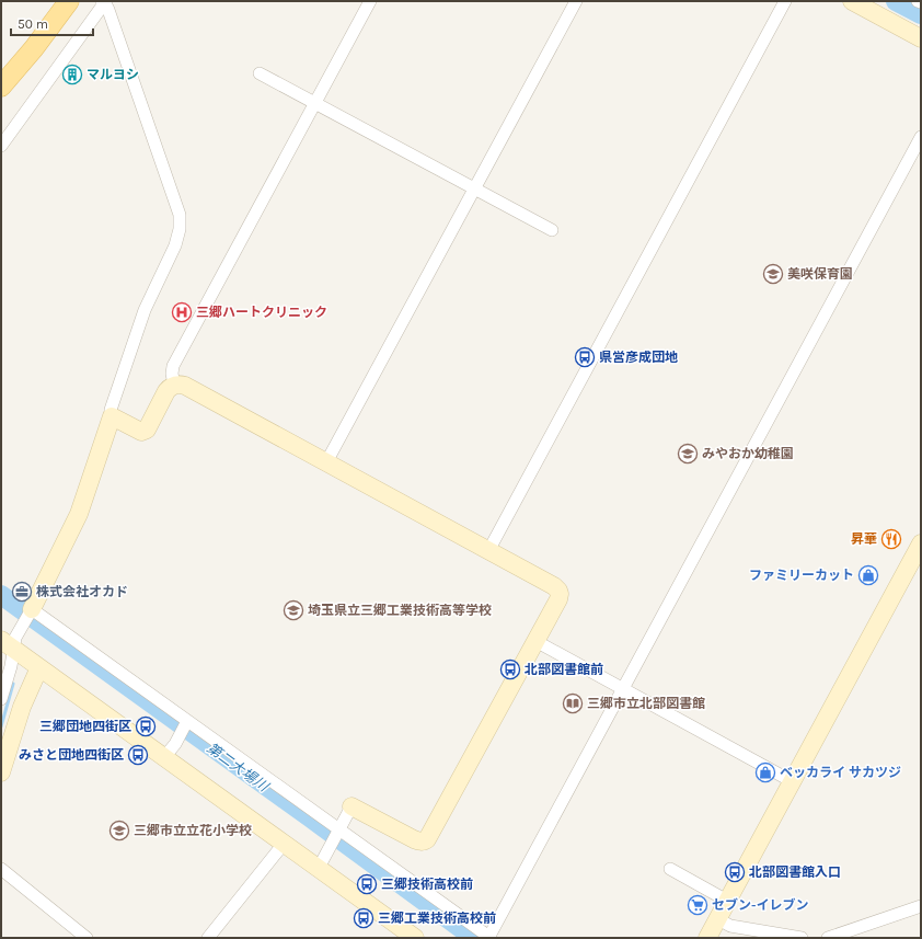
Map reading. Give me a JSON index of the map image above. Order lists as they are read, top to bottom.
{
  "water": ["第二大場川"],
  "places": {
    "building": ["マルヨシ"],
    "school or university": [
      "美咲保育園",
      "みやおか幼稚園",
      "埼玉県立三郷工業技術高等学校",
      "三郷市立立花小学校"
    ],
    "hospital": ["三郷ハートクリニック"],
    "bus stop": [
      "県営彦成団地",
      "北部図書館前",
      "三郷団地四街区",
      "みさと団地四街区",
      "北部図書館入口",
      "三郷技術高校前",
      "三郷工業技術高校前"
    ],
    "restaurant": ["昇華"],
    "shop": ["ファミリーカット", "ベッカライ サカツジ"],
    "office": ["株式会社オカド"],
    "library": ["三郷市立北部図書館"],
    "supermarket": ["セブン-イレブン"]
  },
  "scale_bar": "50 m"
}
